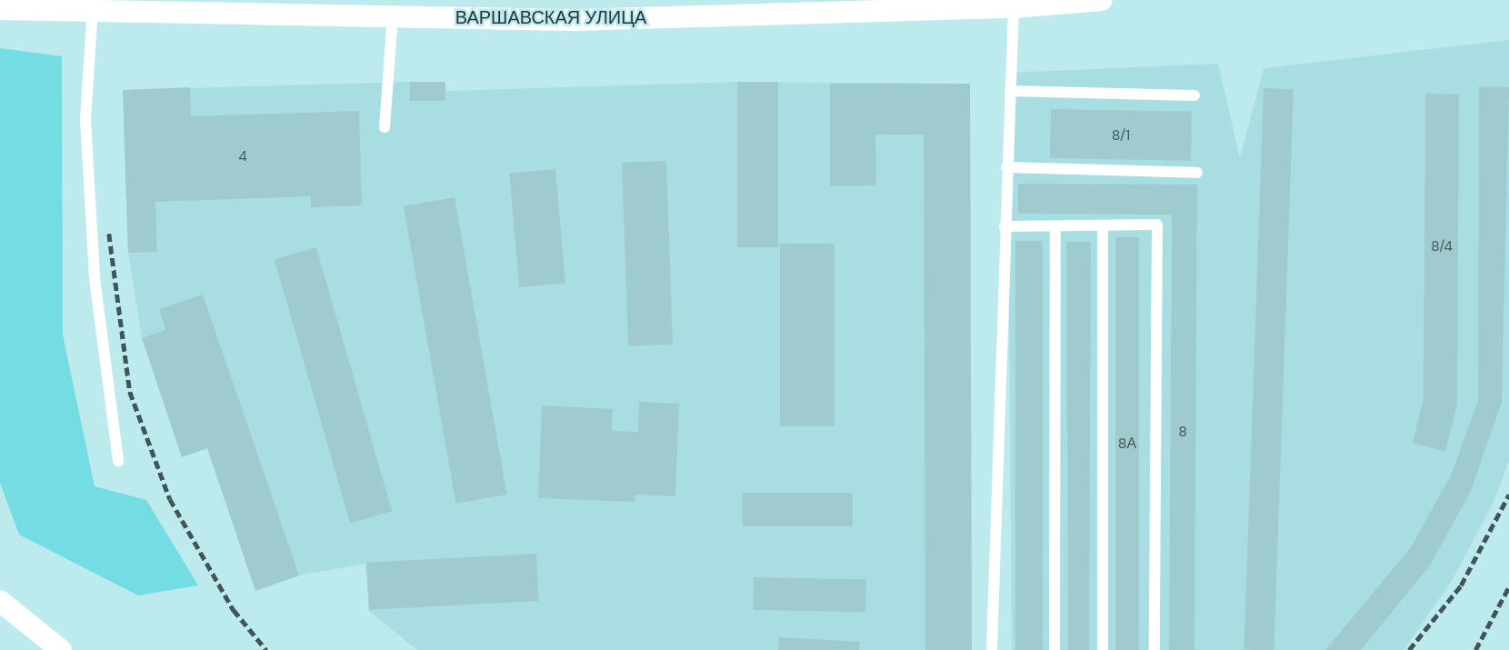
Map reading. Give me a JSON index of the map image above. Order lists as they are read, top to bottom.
{
  "streets": {
    "street": ["ВАРШАВСКАЯ УЛИЦА"]
  },
  "house_numbers": [
    "8/1",
    "4",
    "8/4",
    "8",
    "8А"
  ]
}
